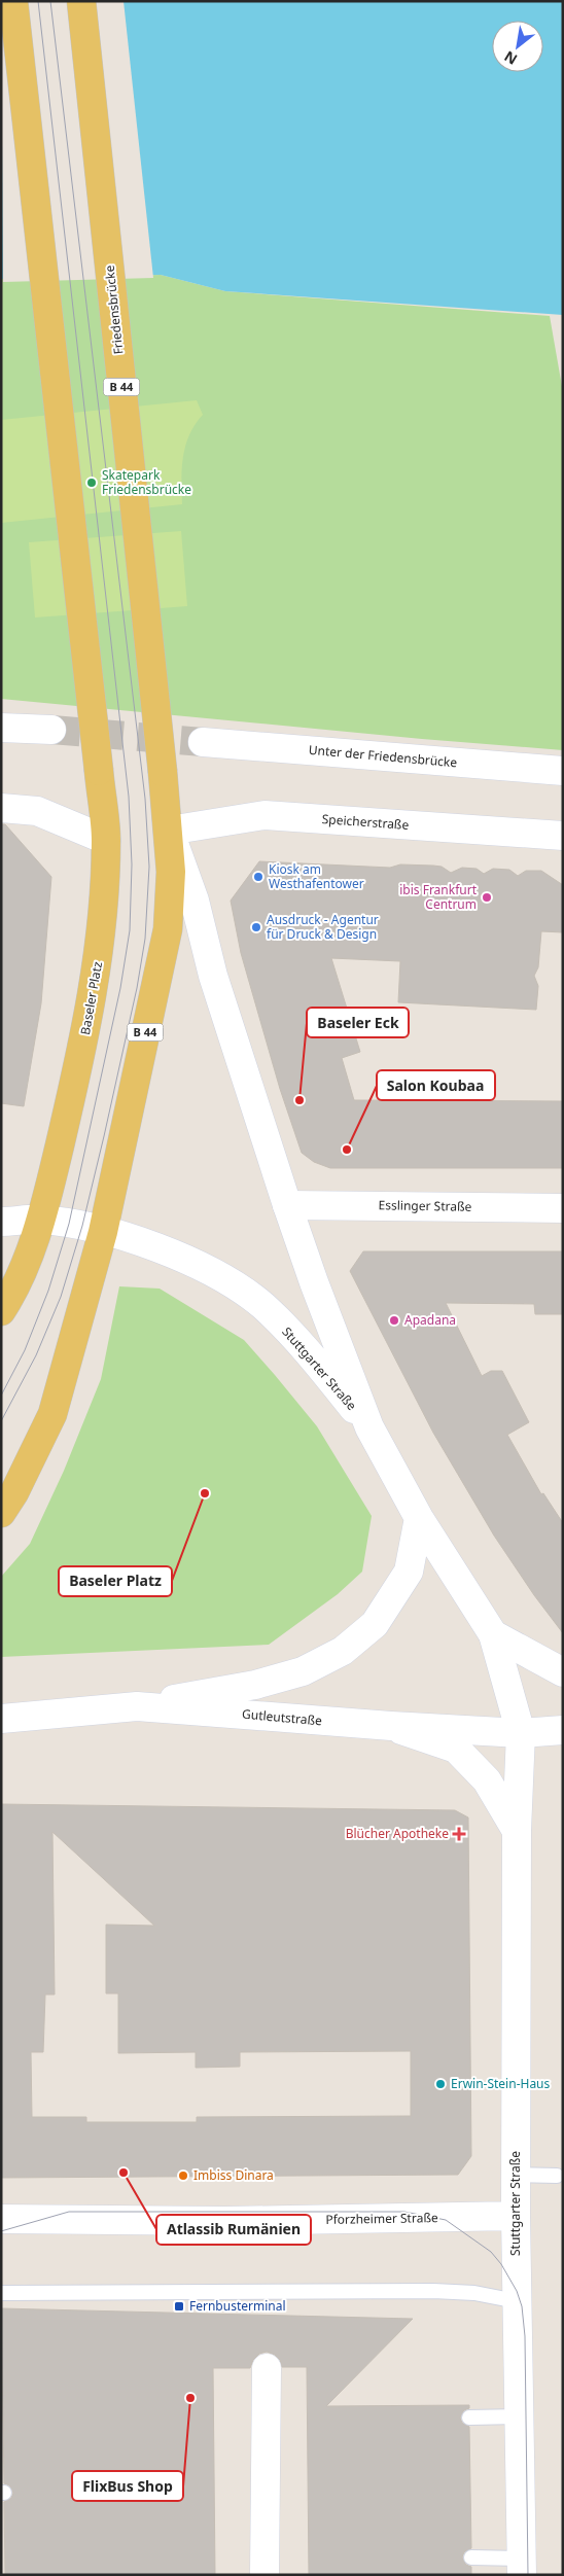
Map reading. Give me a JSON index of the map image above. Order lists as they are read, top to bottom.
{
  "streets": {
    "main road": ["Friedensbrücke", "B 44", "Baseler Platz"],
    "street": [
      "Unter der Friedensbrücke",
      "Speicherstraße",
      "Esslinger Straße",
      "Stuttgarter Straße",
      "Gutleutstraße",
      "Pforzheimer Straße"
    ]
  },
  "crossings": [
    ["Friedensbrücke", "B 44"],
    ["Friedensbrücke", "Speicherstraße"],
    ["B 44", "Speicherstraße"],
    ["B 44", "Stuttgarter Straße"],
    ["Esslinger Straße", "Stuttgarter Straße"],
    ["Stuttgarter Straße", "Gutleutstraße"],
    ["Stuttgarter Straße", "Pforzheimer Straße"]
  ],
  "places": {
    "other": [
      "Skatepark Friedensbrücke",
      "Kiosk am Westhafentower",
      "ibis Frankfurt Centrum",
      "Ausdruck - Agentur für Druck & Design",
      "Baseler Eck",
      "Salon Koubaa",
      "Apadana",
      "Baseler Platz",
      "Erwin-Stein-Haus",
      "Atlassib Rumänien",
      "Imbiss Dinara",
      "FlixBus Shop"
    ],
    "health": ["Blücher Apotheke"],
    "transit": ["Fernbusterminal"]
  },
  "north": "bottom left"
}
